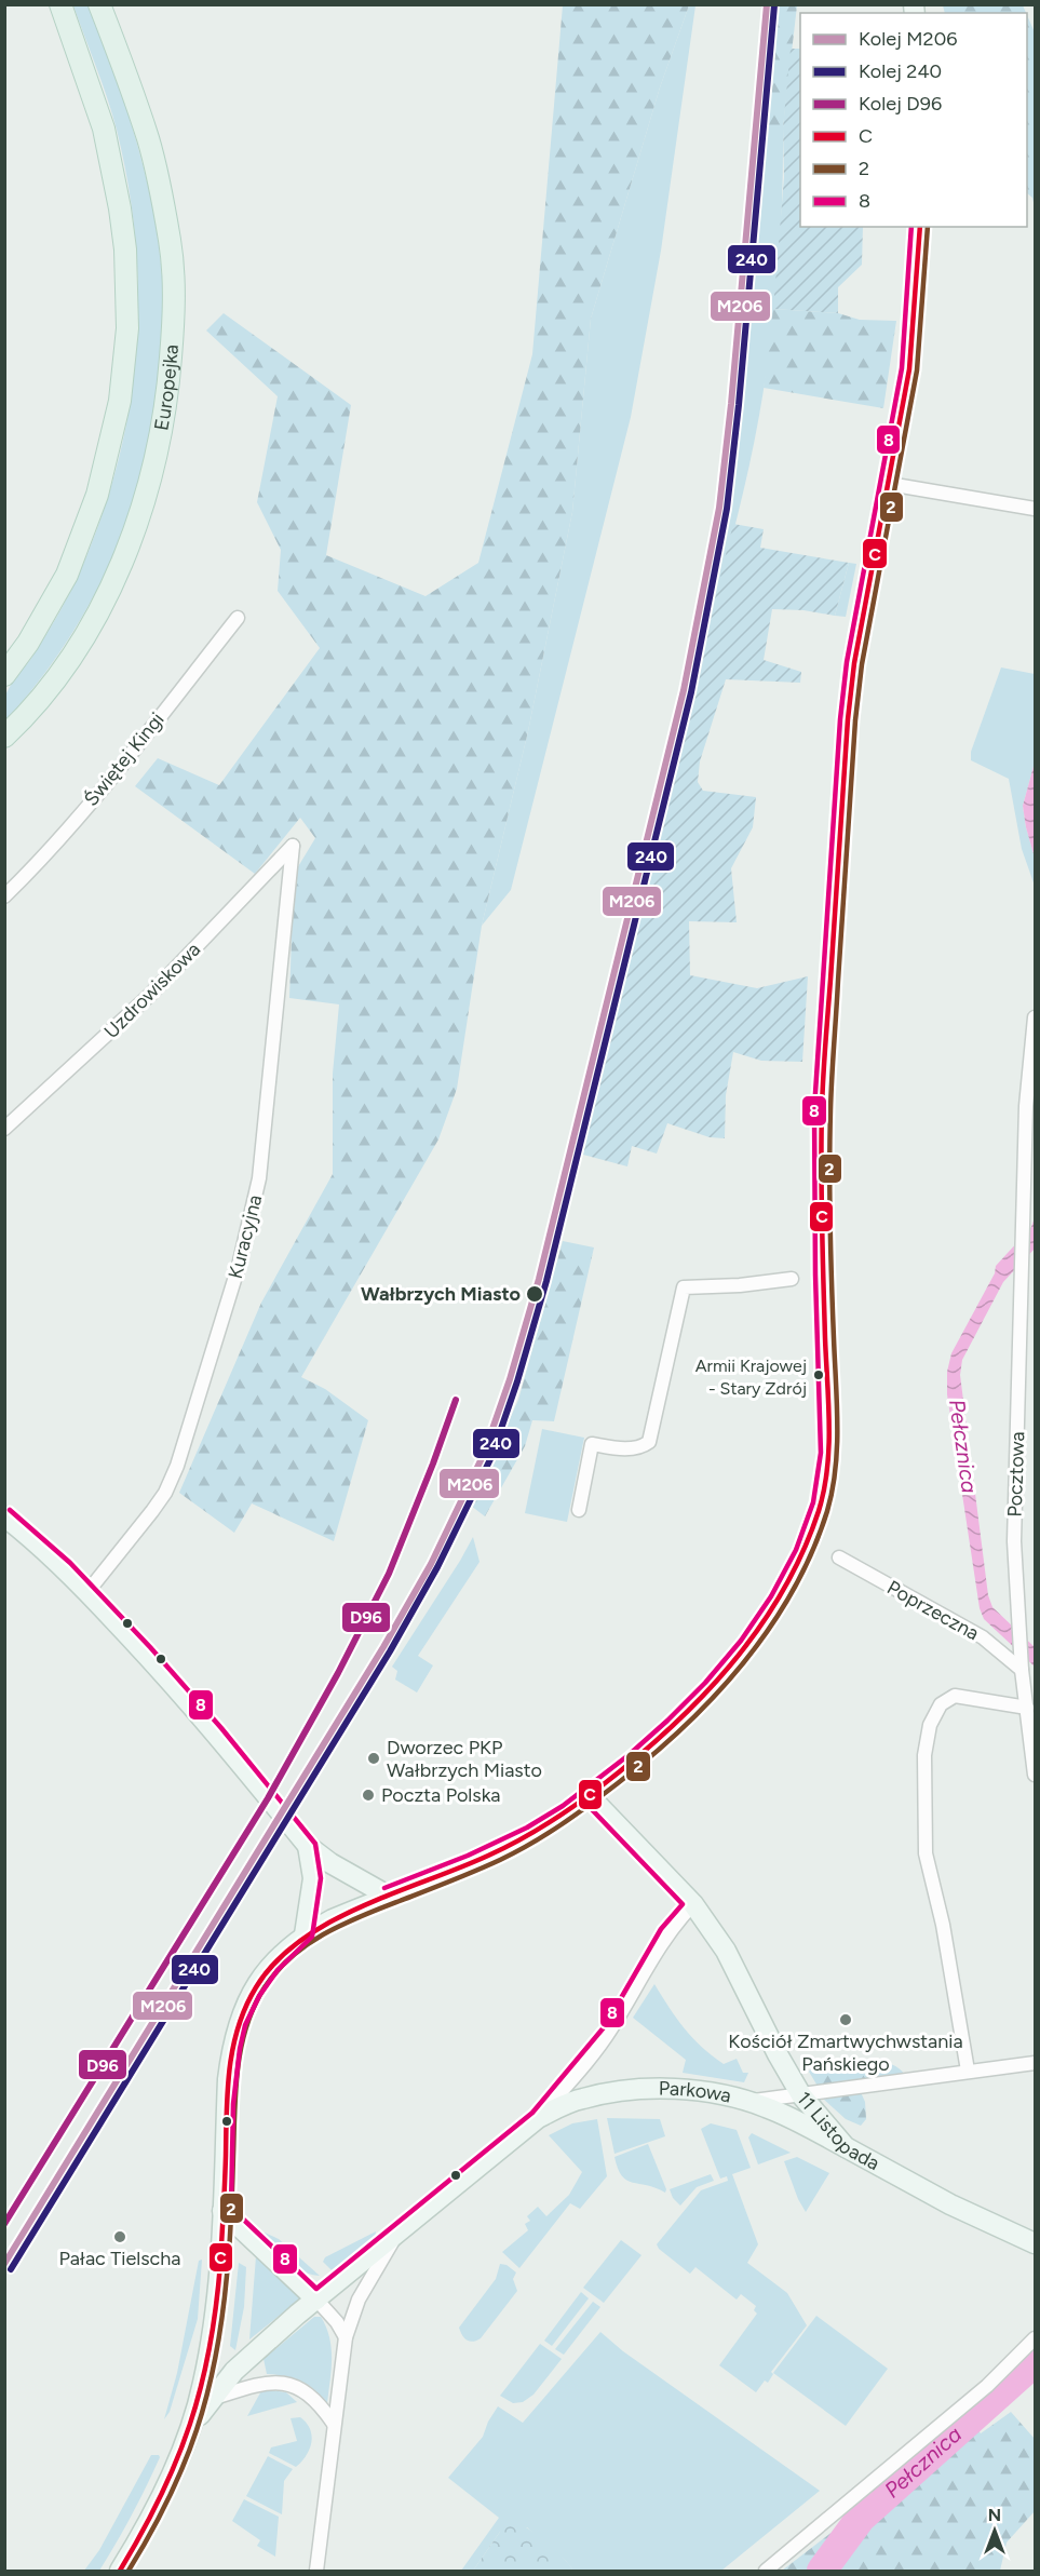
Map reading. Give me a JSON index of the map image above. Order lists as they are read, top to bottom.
{
  "streets": {
    "main road": ["Europejka", "Parkowa", "11 Listopada"],
    "street": [
      "Świętej Kingi",
      "Uzdrowiskowa",
      "Kuracyjna",
      "Pocztowa",
      "Poprzeczna"
    ]
  },
  "crossings": [
    ["Uzdrowiskowa", "Kuracyjna"],
    ["Pocztowa", "Poprzeczna"],
    ["Parkowa", "11 Listopada"]
  ],
  "water": ["Pełcznica"],
  "places": [
    "Wałbrzych Miasto",
    "Armii Krajowej - Stary Zdrój",
    "Dworzec PKP Wałbrzych Miasto",
    "Poczta Polska",
    "Kościół Zmartwychwstania Pańskiego",
    "Pałac Tielscha"
  ],
  "lines": [
    "rail line M206",
    "rail line 240",
    "transit line C",
    "transit line 2",
    "transit line 8",
    "rail line D96"
  ],
  "legend": [
    "Kolej M206",
    "Kolej 240",
    "Kolej D96",
    "C",
    "2",
    "8"
  ],
  "north": "top"
}
